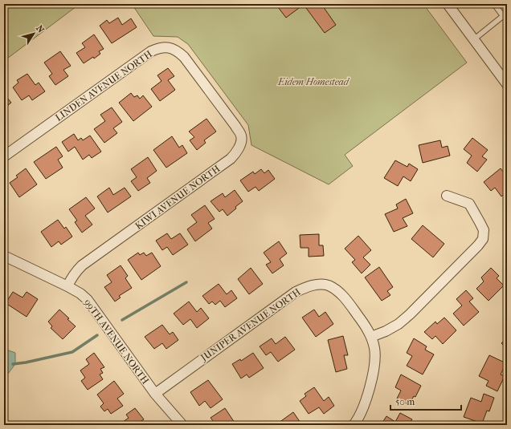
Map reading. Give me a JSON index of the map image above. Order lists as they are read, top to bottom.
{
  "streets": {
    "street": [
      "LINDEN AVENUE NORTH",
      "KIWI AVENUE NORTH",
      "JUNIPER AVENUE NORTH",
      "99TH AVENUE NORTH"
    ]
  },
  "crossings": [
    ["LINDEN AVENUE NORTH", "KIWI AVENUE NORTH"],
    ["KIWI AVENUE NORTH", "99TH AVENUE NORTH"],
    ["JUNIPER AVENUE NORTH", "99TH AVENUE NORTH"]
  ],
  "parks": ["Eidem Homestead"],
  "scale_bar": "50 m",
  "north": "top right"
}
